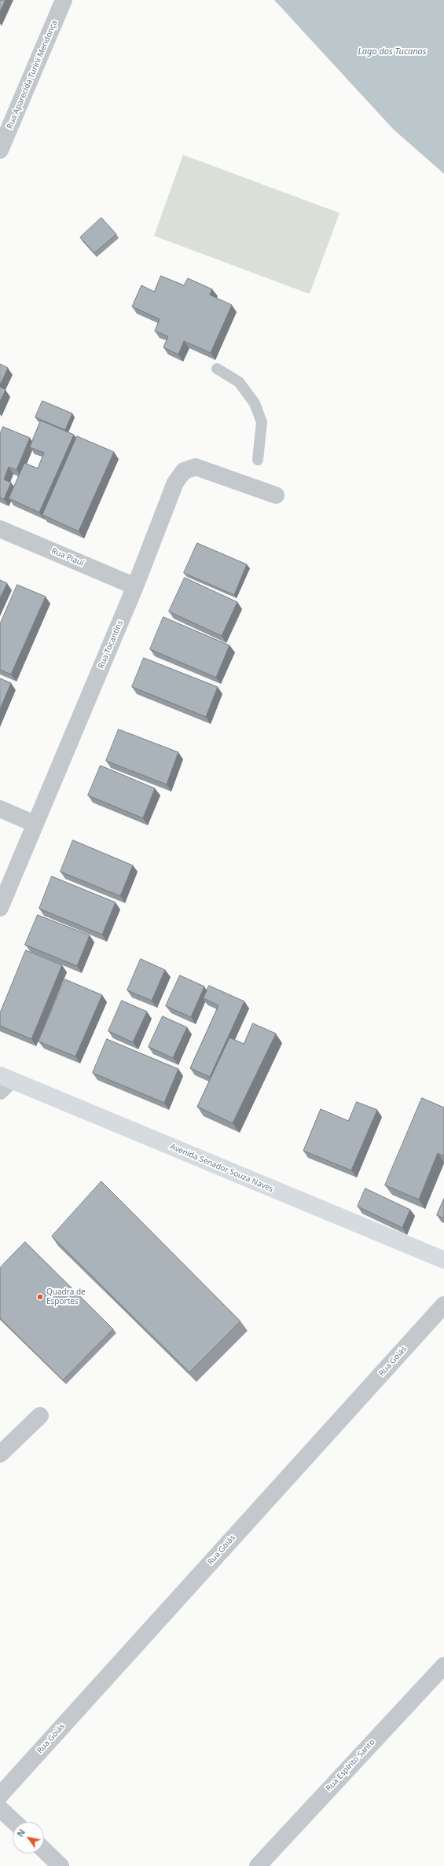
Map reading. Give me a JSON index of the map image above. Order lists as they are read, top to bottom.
{
  "streets": {
    "street": [
      "Rua Aparecida Turini Mendonça",
      "Rua Piauí",
      "Rua Tocantins",
      "Avenida Senador Souza Naves",
      "Rua Goiás",
      "Rua Espírito Santo"
    ]
  },
  "crossings": [
    ["Rua Piauí", "Rua Tocantins"]
  ],
  "water": ["Lago dos Tucanos"],
  "places": ["Quadra de Esportes"],
  "north": "top left"
}
